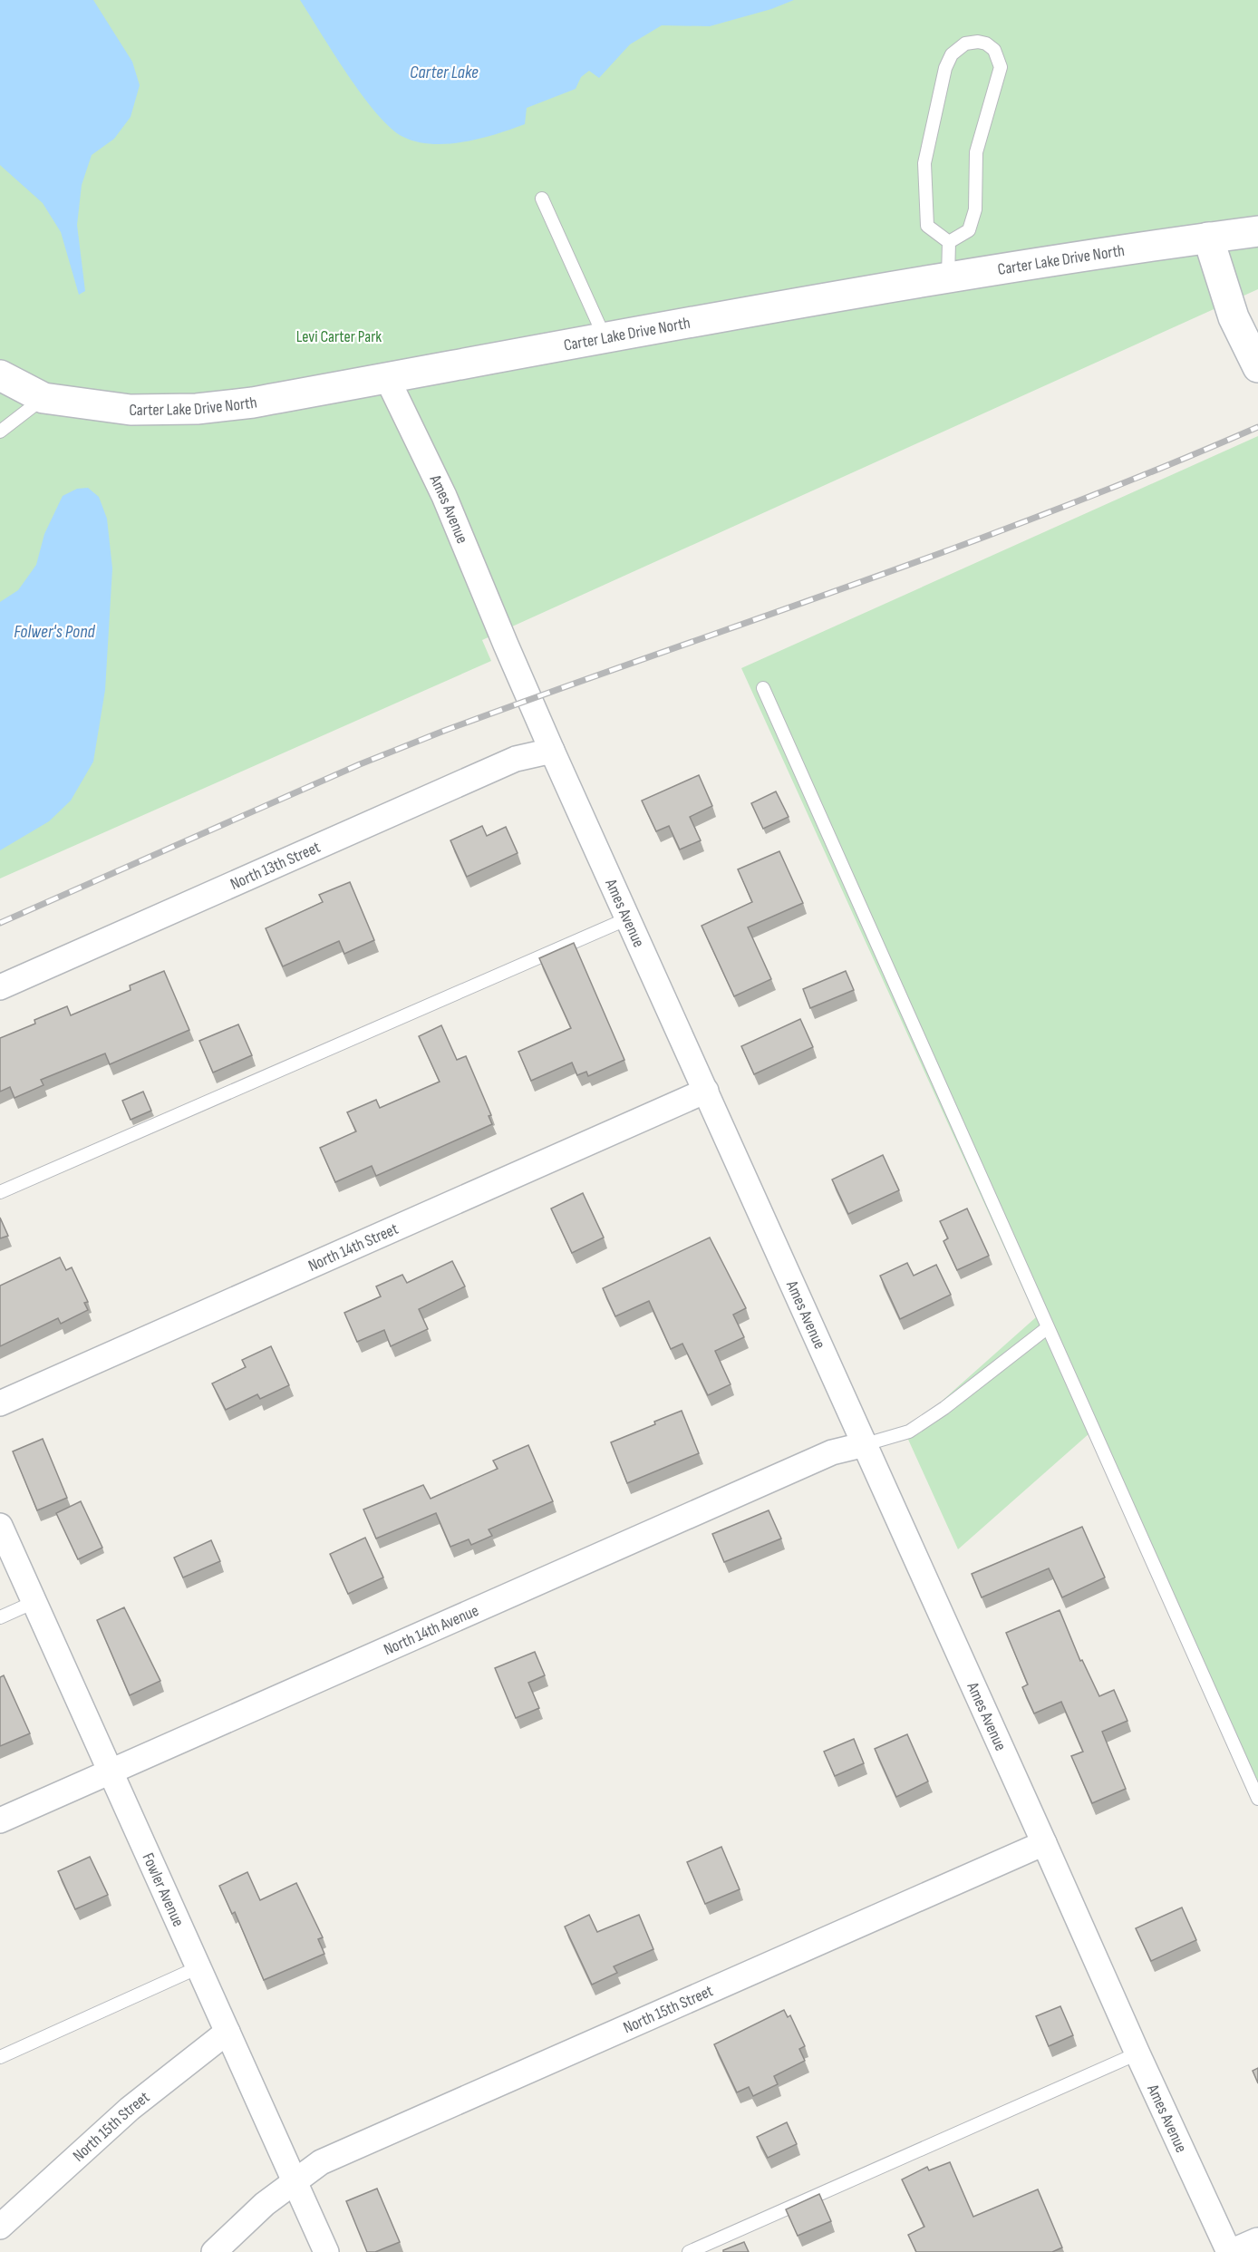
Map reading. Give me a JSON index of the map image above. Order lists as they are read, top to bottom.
{
  "streets": {
    "street": [
      "Carter Lake Drive North",
      "Ames Avenue",
      "North 13th Street",
      "North 14th Street",
      "North 14th Avenue",
      "Fowler Avenue",
      "North 15th Street"
    ]
  },
  "crossings": [
    ["Carter Lake Drive North", "Ames Avenue"],
    ["Ames Avenue", "North 13th Street"],
    ["Ames Avenue", "North 14th Street"],
    ["Ames Avenue", "North 14th Avenue"],
    ["Ames Avenue", "North 15th Street"],
    ["North 14th Avenue", "Fowler Avenue"],
    ["Fowler Avenue", "North 15th Street"]
  ],
  "water": ["Carter Lake", "Folwer's Pond"],
  "parks": ["Levi Carter Park"]
}
